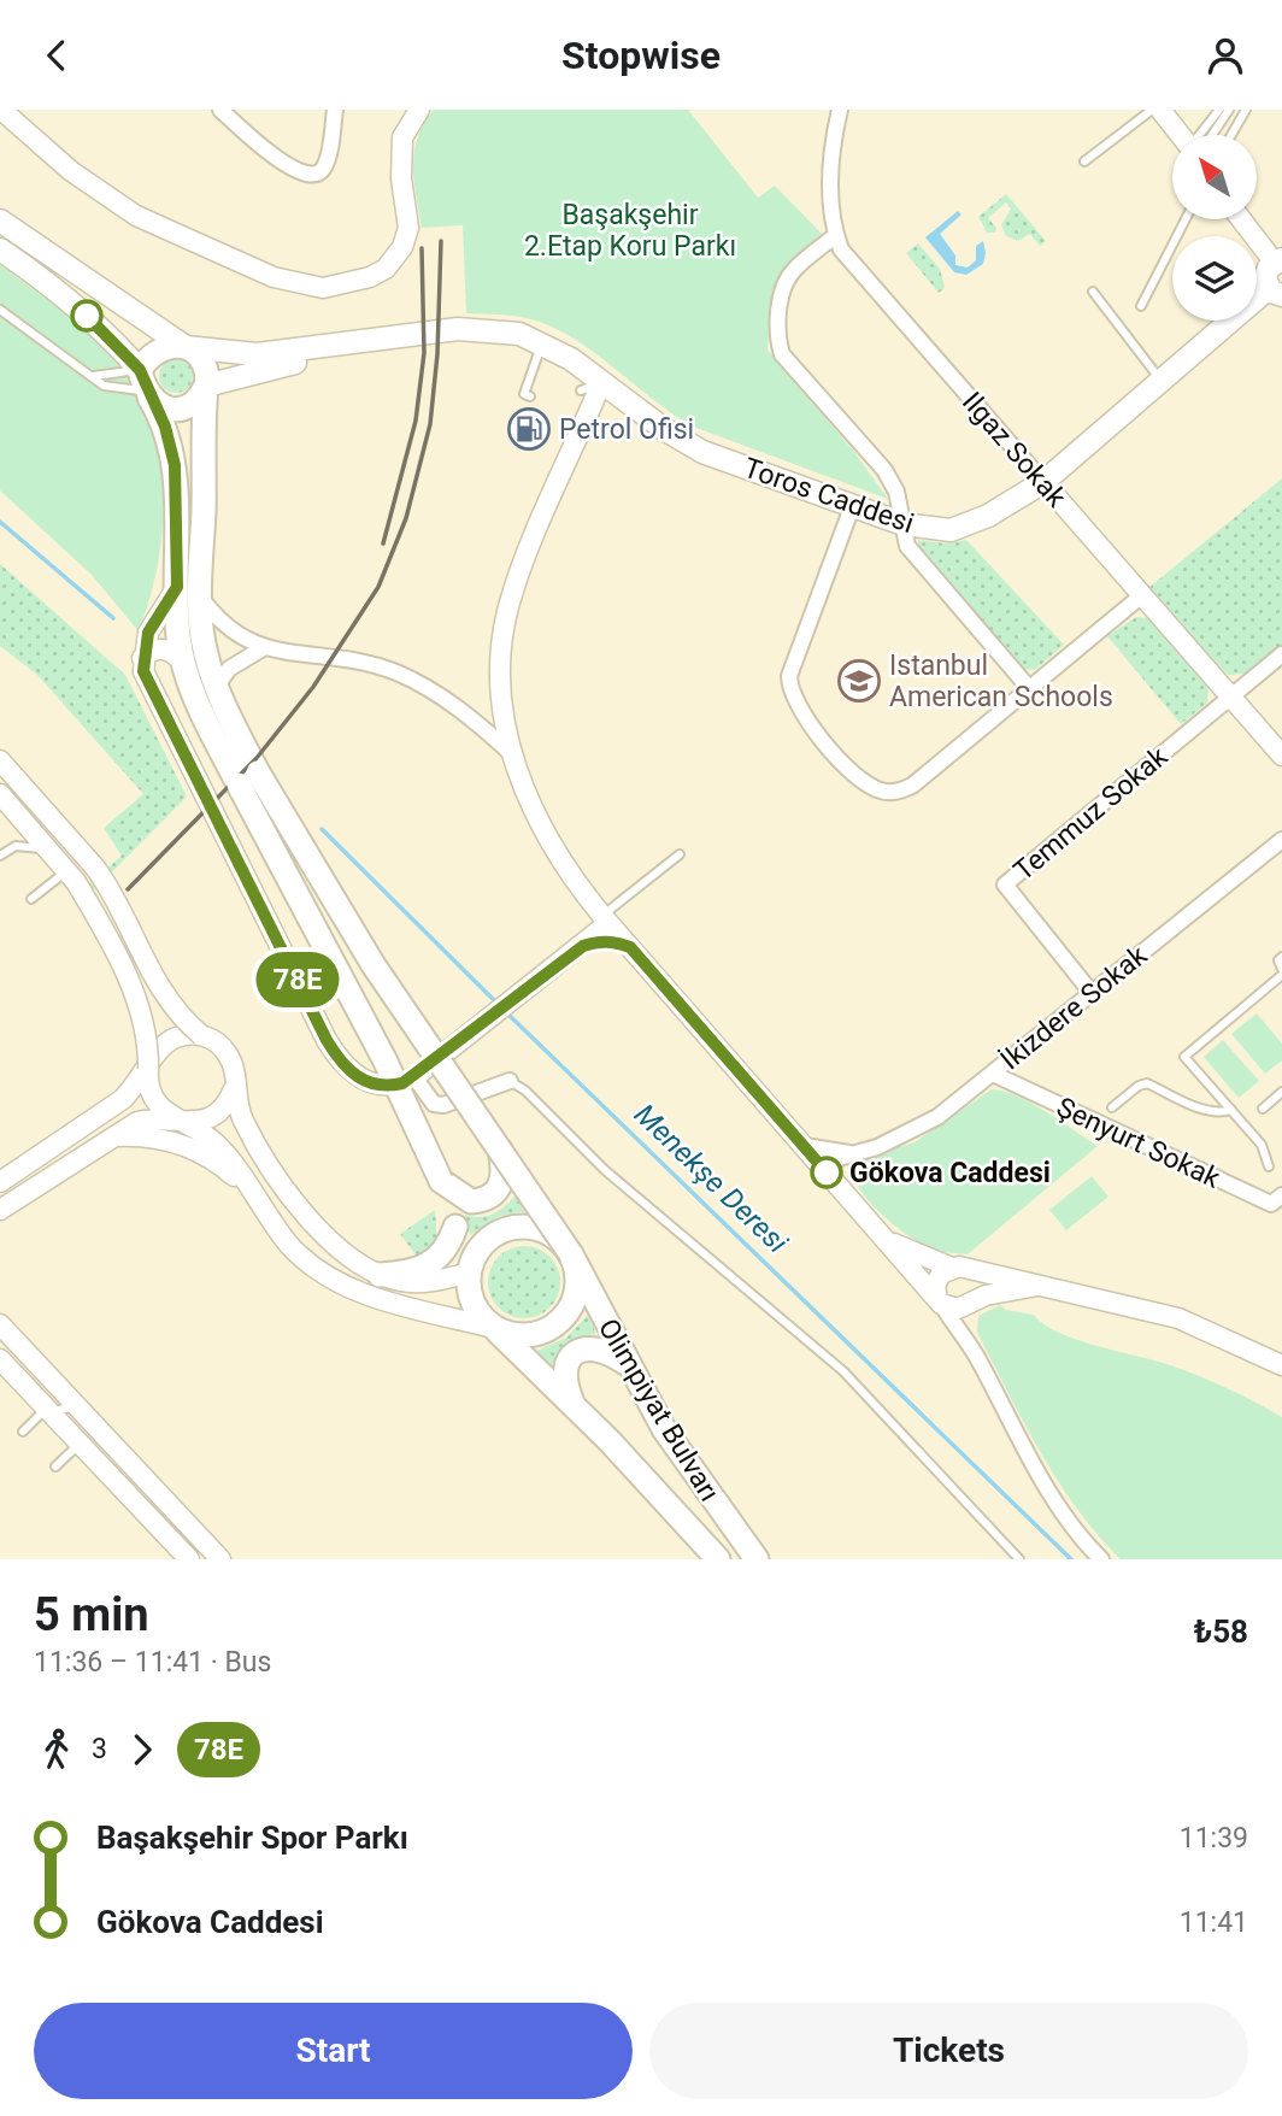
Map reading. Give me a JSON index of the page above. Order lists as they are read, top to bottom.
{
  "streets": {
    "main road": ["Toros Caddesi", "Olimpiyat Bulvarı"],
    "street": [
      "Ilgaz Sokak",
      "Temmuz Sokak",
      "İkizdere Sokak",
      "Şenyurt Sokak"
    ]
  },
  "crossings": [
    ["Ilgaz Sokak", "Toros Caddesi"],
    ["Ilgaz Sokak", "Temmuz Sokak"],
    ["Temmuz Sokak", "İkizdere Sokak"],
    ["İkizdere Sokak", "Şenyurt Sokak"]
  ],
  "water": ["Menekşe Deresi"],
  "parks": ["Başakşehir 2.Etap Koru Parkı"],
  "places": {
    "fuel station": ["Petrol Ofisi"],
    "school or university": ["Istanbul American Schools"],
    "other": ["Gökova Caddesi"]
  },
  "lines": ["bus line 78E"],
  "north": "top left",
  "page": {
    "header": "Stopwise",
    "on_map": "78E",
    "heading": ["5 min", "11:36 – 11:41 · Bus", "₺58"],
    "legs": ["3", "78E"],
    "list": [
      {
        "name": "Başakşehir Spor Parkı",
        "value": "11:39"
      },
      {
        "name": "Gökova Caddesi",
        "value": "11:41"
      }
    ],
    "buttons": ["Start", "Tickets"]
  }
}
